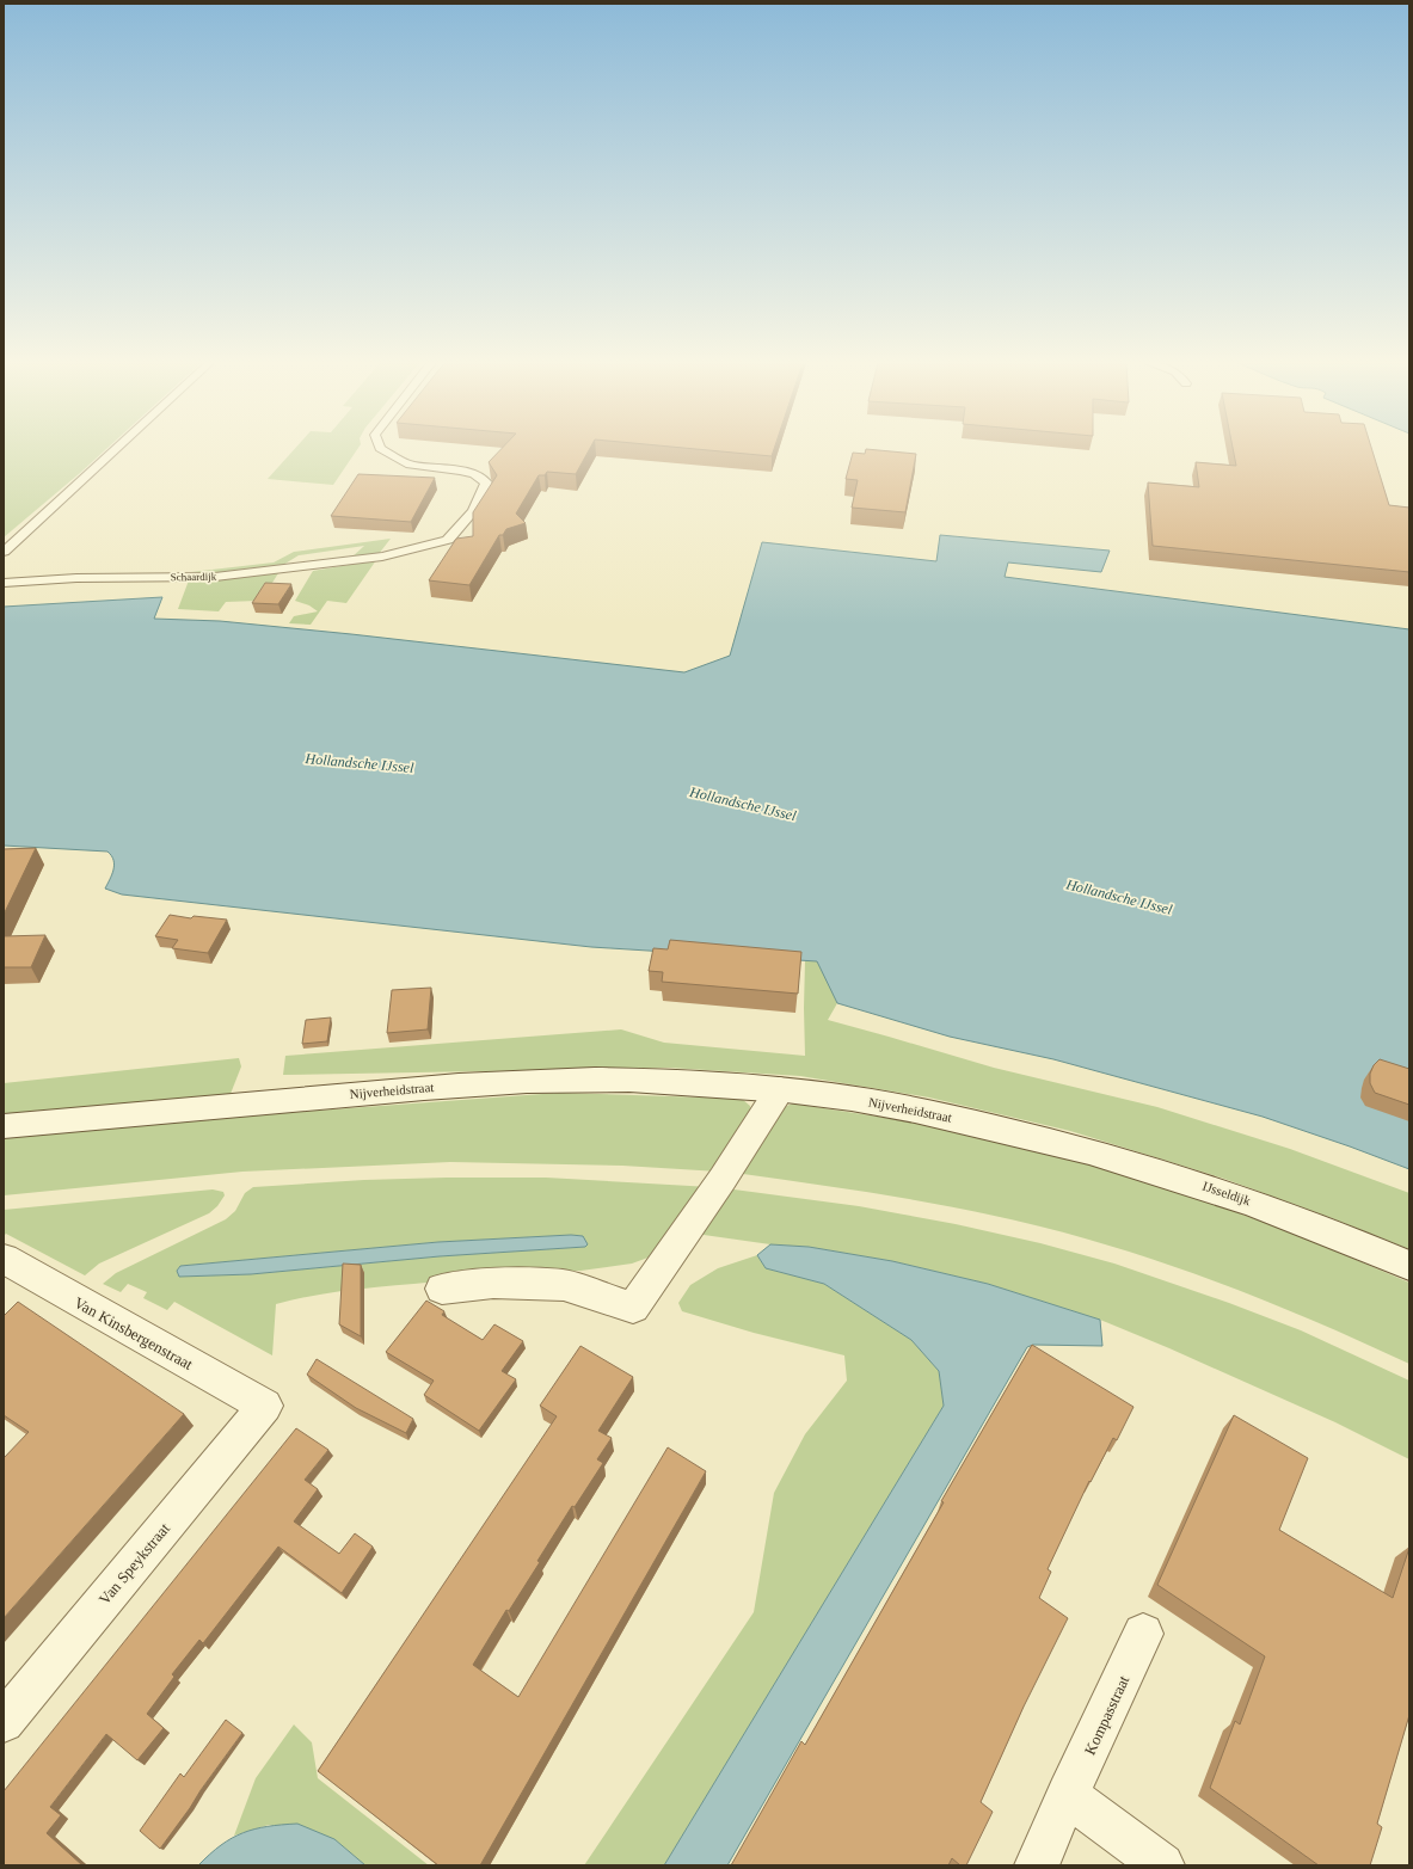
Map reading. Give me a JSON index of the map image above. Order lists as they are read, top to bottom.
{
  "streets": {
    "street": [
      "Nijverheidstraat",
      "IJsseldijk",
      "Van Kinsbergenstraat",
      "Van Speykstraat",
      "Kompasstraat"
    ],
    "lane": ["Schaardijk"]
  },
  "crossings": [
    ["Nijverheidstraat", "IJsseldijk"],
    ["Van Kinsbergenstraat", "Van Speykstraat"]
  ],
  "water": ["Hollandsche IJssel"]
}
